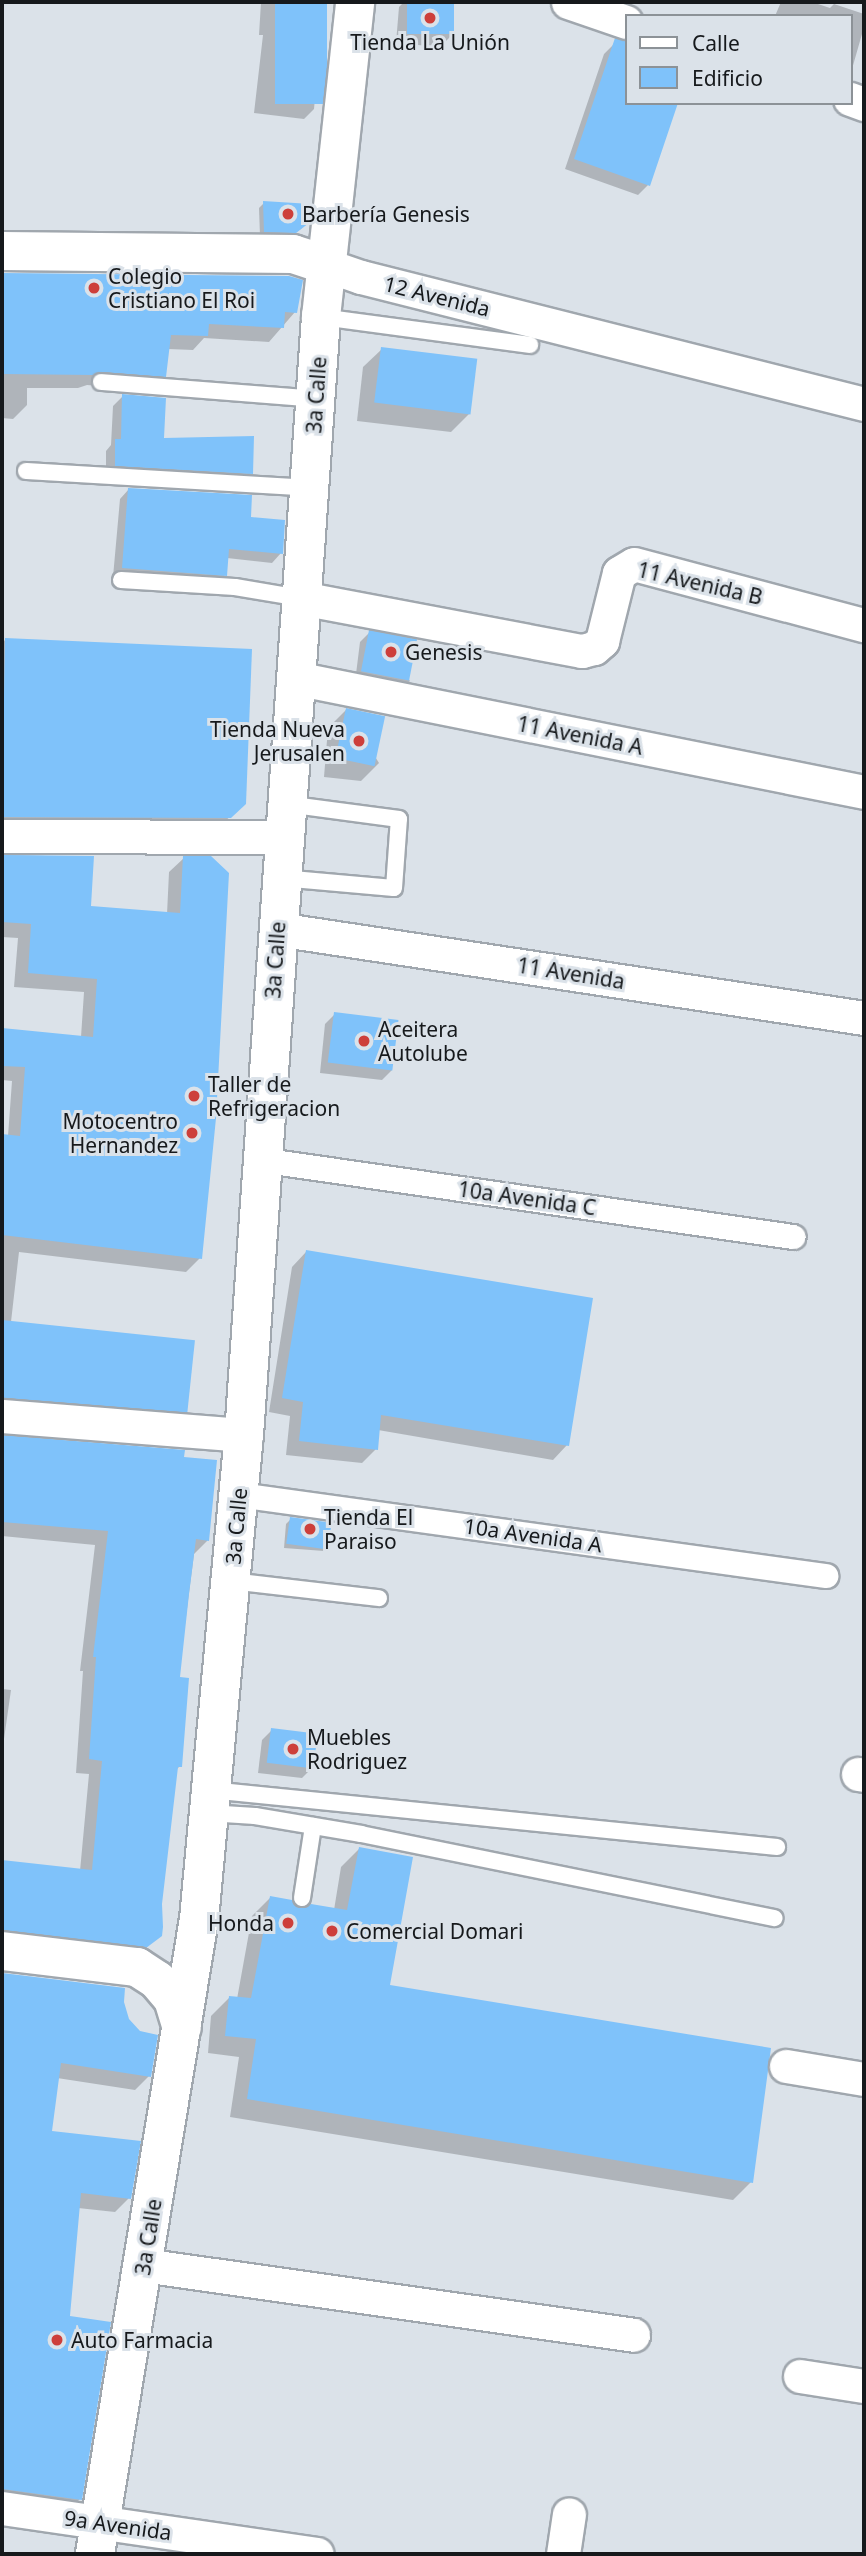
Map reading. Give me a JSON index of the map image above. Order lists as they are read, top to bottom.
{
  "streets": {
    "main road": ["12 Avenida", "3a Calle"],
    "street": [
      "11 Avenida B",
      "11 Avenida A",
      "11 Avenida",
      "10a Avenida C",
      "10a Avenida A",
      "9a Avenida"
    ]
  },
  "crossings": [
    ["12 Avenida", "3a Calle"],
    ["3a Calle", "11 Avenida B"],
    ["3a Calle", "11 Avenida A"],
    ["3a Calle", "11 Avenida"],
    ["3a Calle", "10a Avenida C"],
    ["3a Calle", "10a Avenida A"],
    ["3a Calle", "9a Avenida"]
  ],
  "places": [
    "Tienda La Unión",
    "Barbería Genesis",
    "Colegio Cristiano El Roi",
    "Genesis",
    "Tienda Nueva Jerusalen",
    "Aceitera Autolube",
    "Taller de Refrigeracion",
    "Motocentro Hernandez",
    "Tienda El Paraiso",
    "Muebles Rodriguez",
    "Honda",
    "Comercial Domari",
    "Auto Farmacia"
  ],
  "legend": ["Calle", "Edificio"]
}
